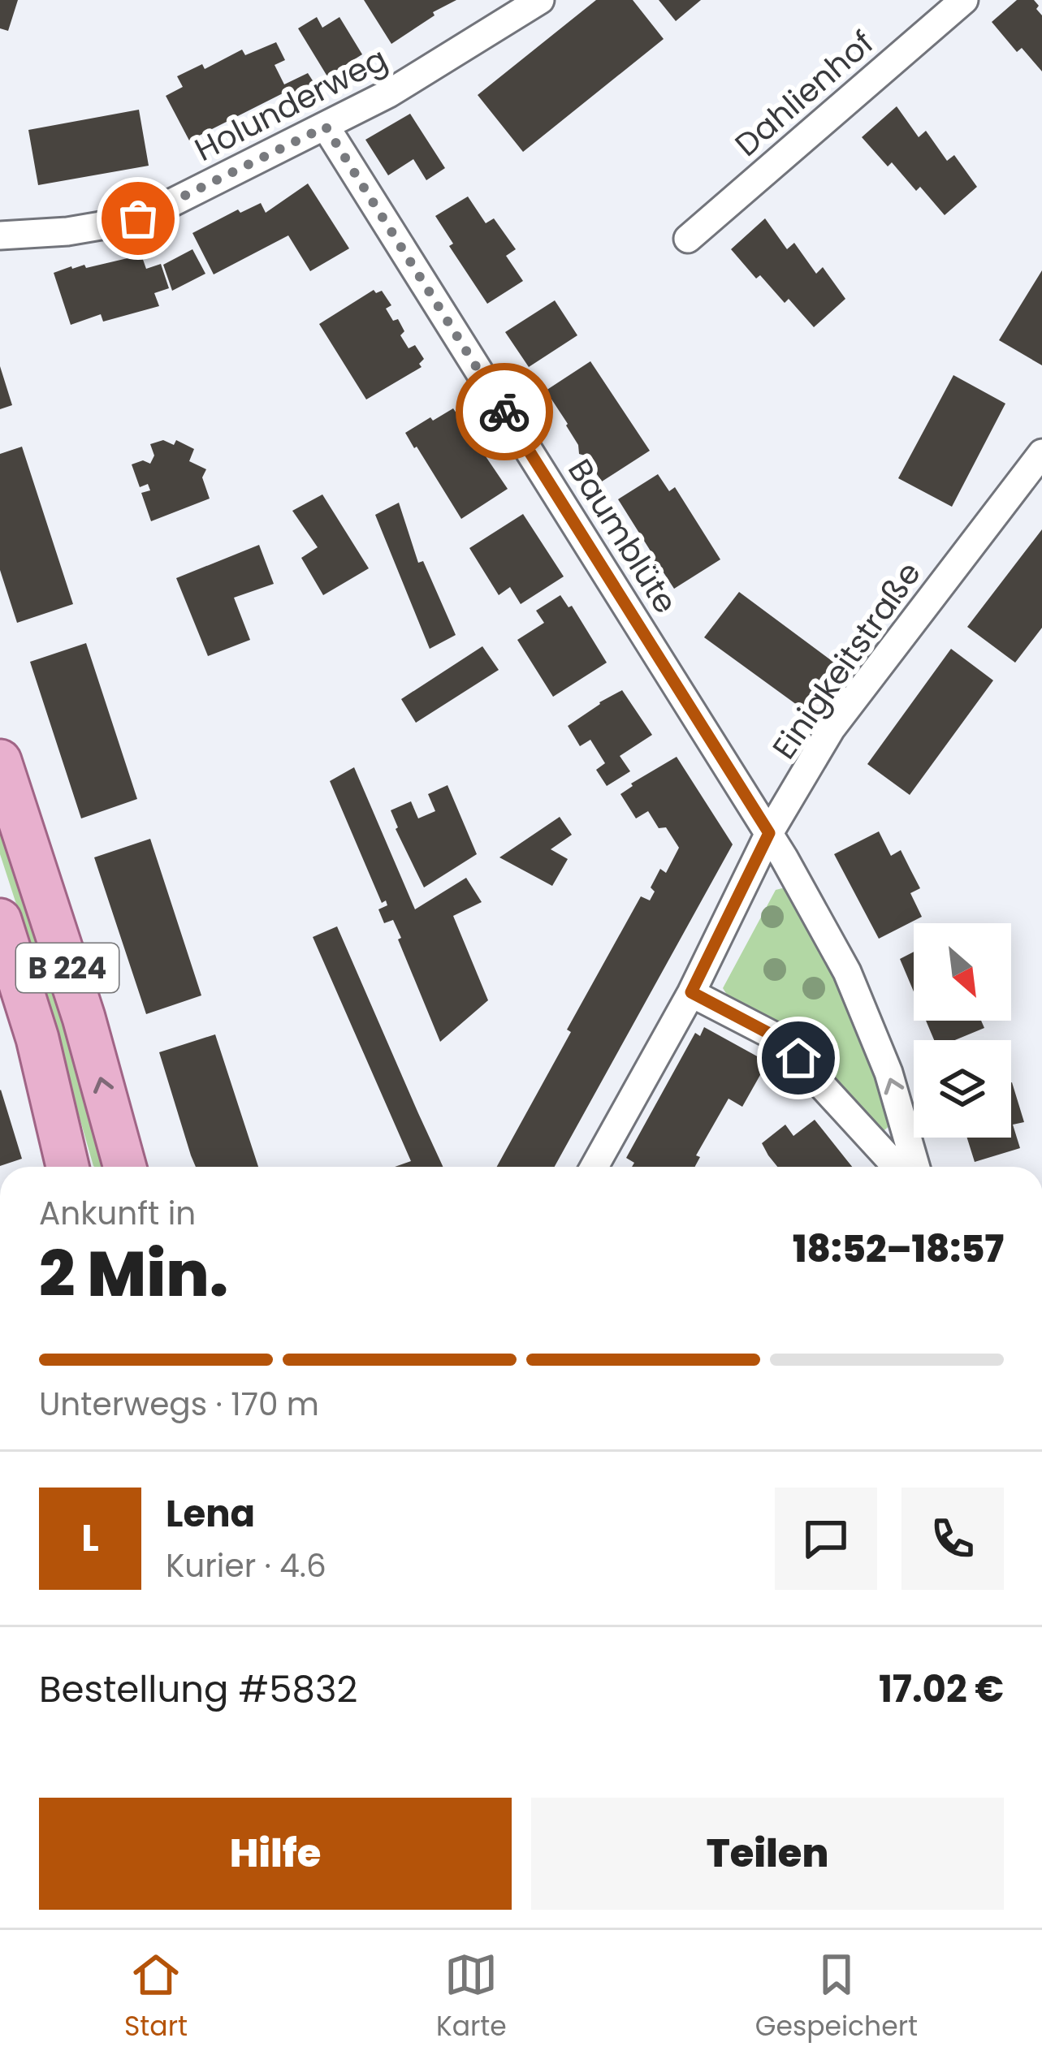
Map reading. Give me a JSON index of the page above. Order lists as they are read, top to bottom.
{
  "streets": {
    "main road": ["B 224"],
    "street": [
      "Dahlienhof",
      "Holunderweg",
      "Baumblüte",
      "Einigkeitstraße"
    ]
  },
  "crossings": [
    ["Holunderweg", "Baumblüte"],
    ["Baumblüte", "Einigkeitstraße"]
  ],
  "north": "bottom right",
  "page": {
    "heading": ["2 Min.", "Ankunft in", "18:52–18:57"],
    "panel": [
      "Lena",
      "Kurier · 4.6",
      "Bestellung #5832",
      "17.02 €"
    ],
    "bar": "Unterwegs · 170 m",
    "round": "L",
    "buttons": ["Hilfe", "Teilen"],
    "tabs": ["Start", "Karte", "Gespeichert"]
  }
}
